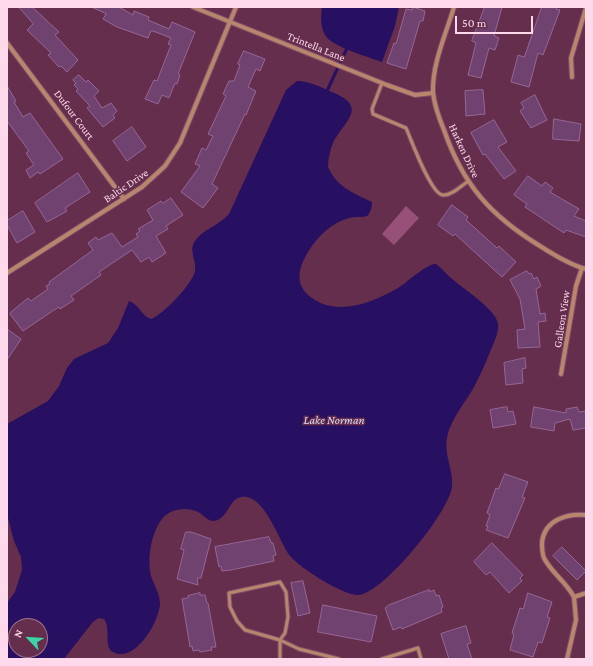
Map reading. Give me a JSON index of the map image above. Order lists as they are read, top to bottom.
{
  "streets": {
    "street": [
      "Trintella Lane",
      "Dufour Court",
      "Harken Drive",
      "Baltic Drive",
      "Galleon View"
    ]
  },
  "crossings": [
    ["Trintella Lane", "Harken Drive"],
    ["Trintella Lane", "Baltic Drive"],
    ["Dufour Court", "Baltic Drive"],
    ["Harken Drive", "Galleon View"]
  ],
  "water": ["Lake Norman"],
  "scale_bar": "50 m",
  "north": "top left"
}
